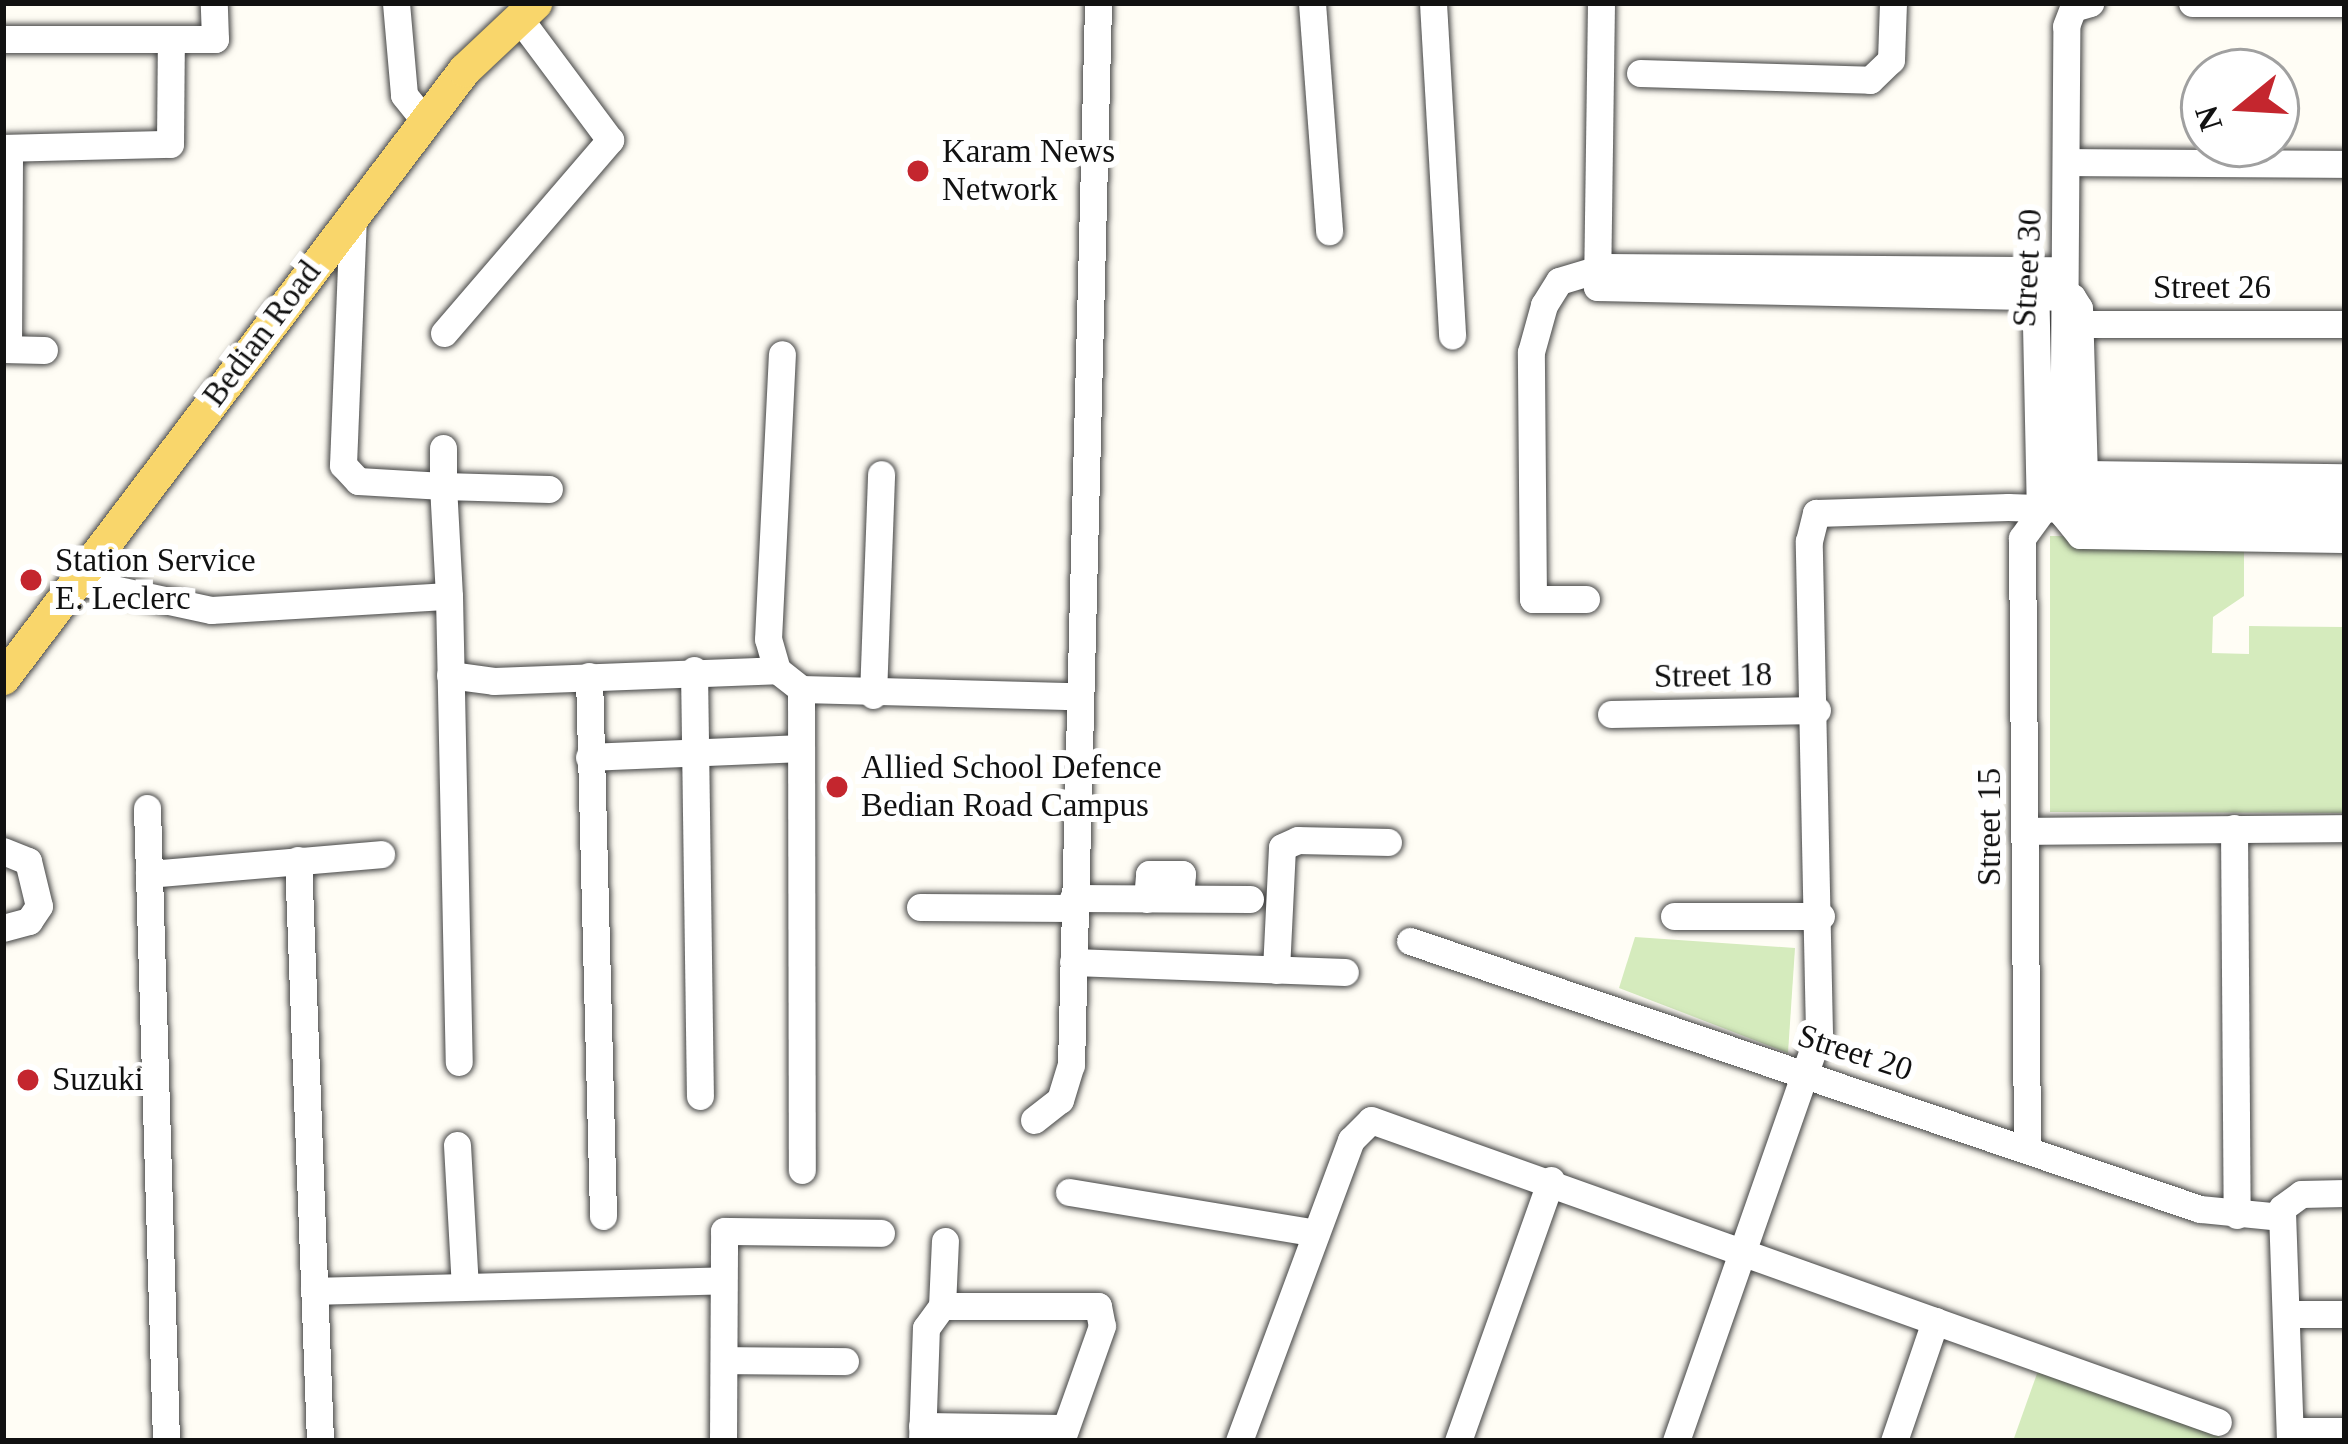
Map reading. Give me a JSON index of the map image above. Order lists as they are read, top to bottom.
{
  "streets": {
    "main road": ["Bedian Road"],
    "street": [
      "Street 30",
      "Street 26",
      "Street 18",
      "Street 15",
      "Street 20"
    ]
  },
  "crossings": [
    ["Street 30", "Street 15"],
    ["Street 15", "Street 20"]
  ],
  "places": [
    "Karam News Network",
    "Station Service E. Leclerc",
    "Allied School Defence Bedian Road Campus",
    "Suzuki"
  ],
  "north": "left"
}
